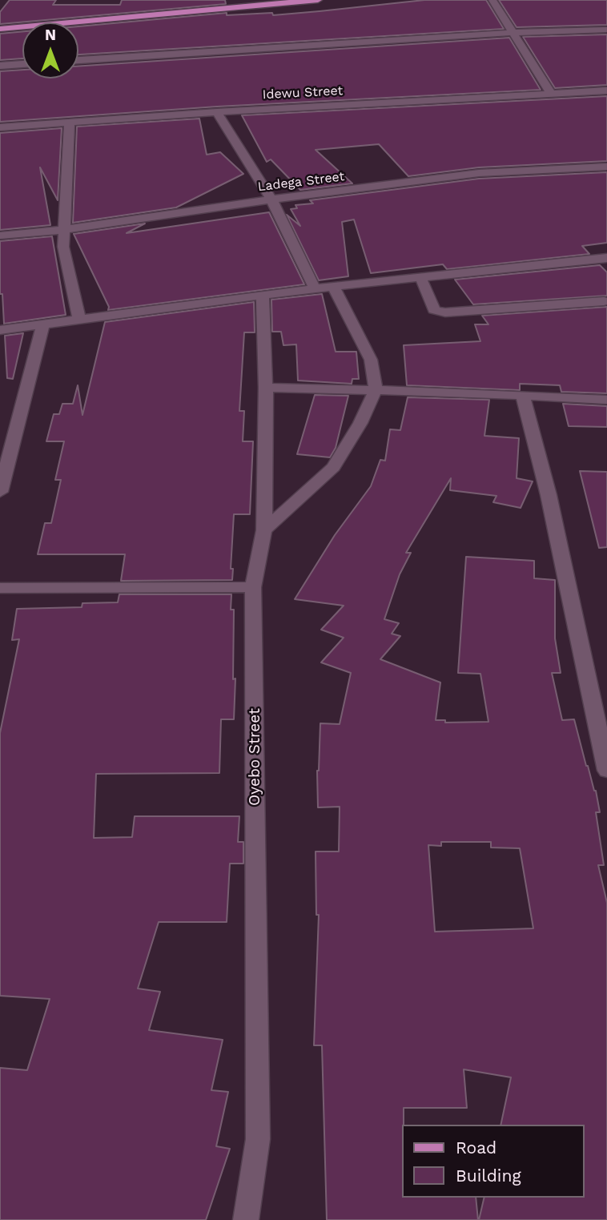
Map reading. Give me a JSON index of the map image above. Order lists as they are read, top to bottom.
{
  "streets": {
    "street": ["Idewu Street", "Ladega Street", "Oyebo Street"]
  },
  "legend": ["Road", "Building"],
  "north": "top"
}
